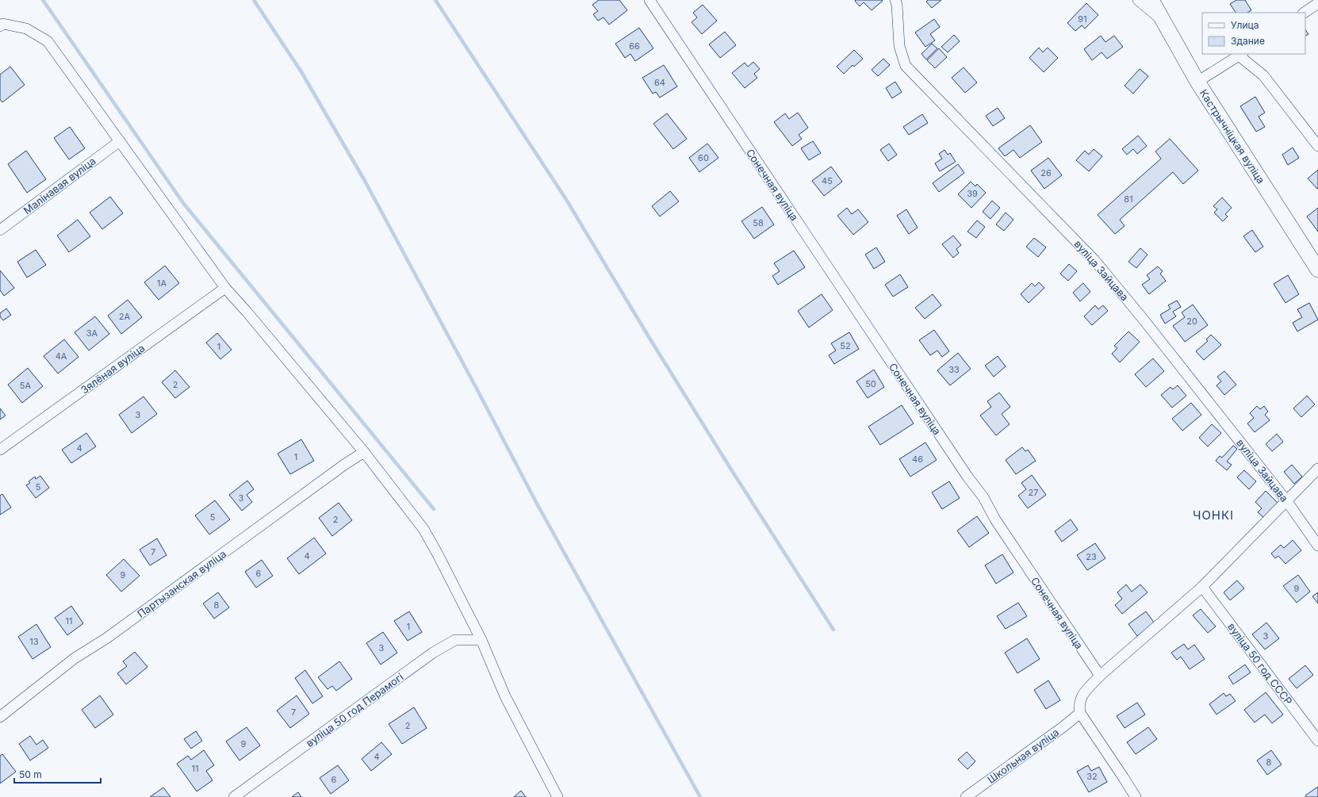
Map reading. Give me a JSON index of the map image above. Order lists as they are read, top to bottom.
{
  "streets": {
    "street": [
      "Кастрычніцкая вуліца",
      "Сонечная вуліца",
      "Малінавая вуліца",
      "вуліца Зайцава",
      "Зялёная вуліца",
      "Партызанская вуліца",
      "вуліца 50 год СССР",
      "вуліца 50 год Перамогі",
      "Школьная вуліца"
    ]
  },
  "districts": ["ЧОНКІ"],
  "house_numbers": [
    "91",
    "66",
    "64",
    "60",
    "26",
    "45",
    "39",
    "81",
    "58",
    "1А",
    "2А",
    "20",
    "3А",
    "52",
    "1",
    "4А",
    "33",
    "50",
    "2",
    "5А",
    "3",
    "4",
    "1",
    "46",
    "5",
    "27",
    "3",
    "5",
    "2",
    "7",
    "4",
    "23",
    "6",
    "9",
    "9",
    "8",
    "11",
    "1",
    "3",
    "13",
    "3",
    "7",
    "2",
    "9",
    "4",
    "8",
    "11",
    "32",
    "6"
  ],
  "legend": ["Улица", "Здание"],
  "scale_bar": "50 m"
}
